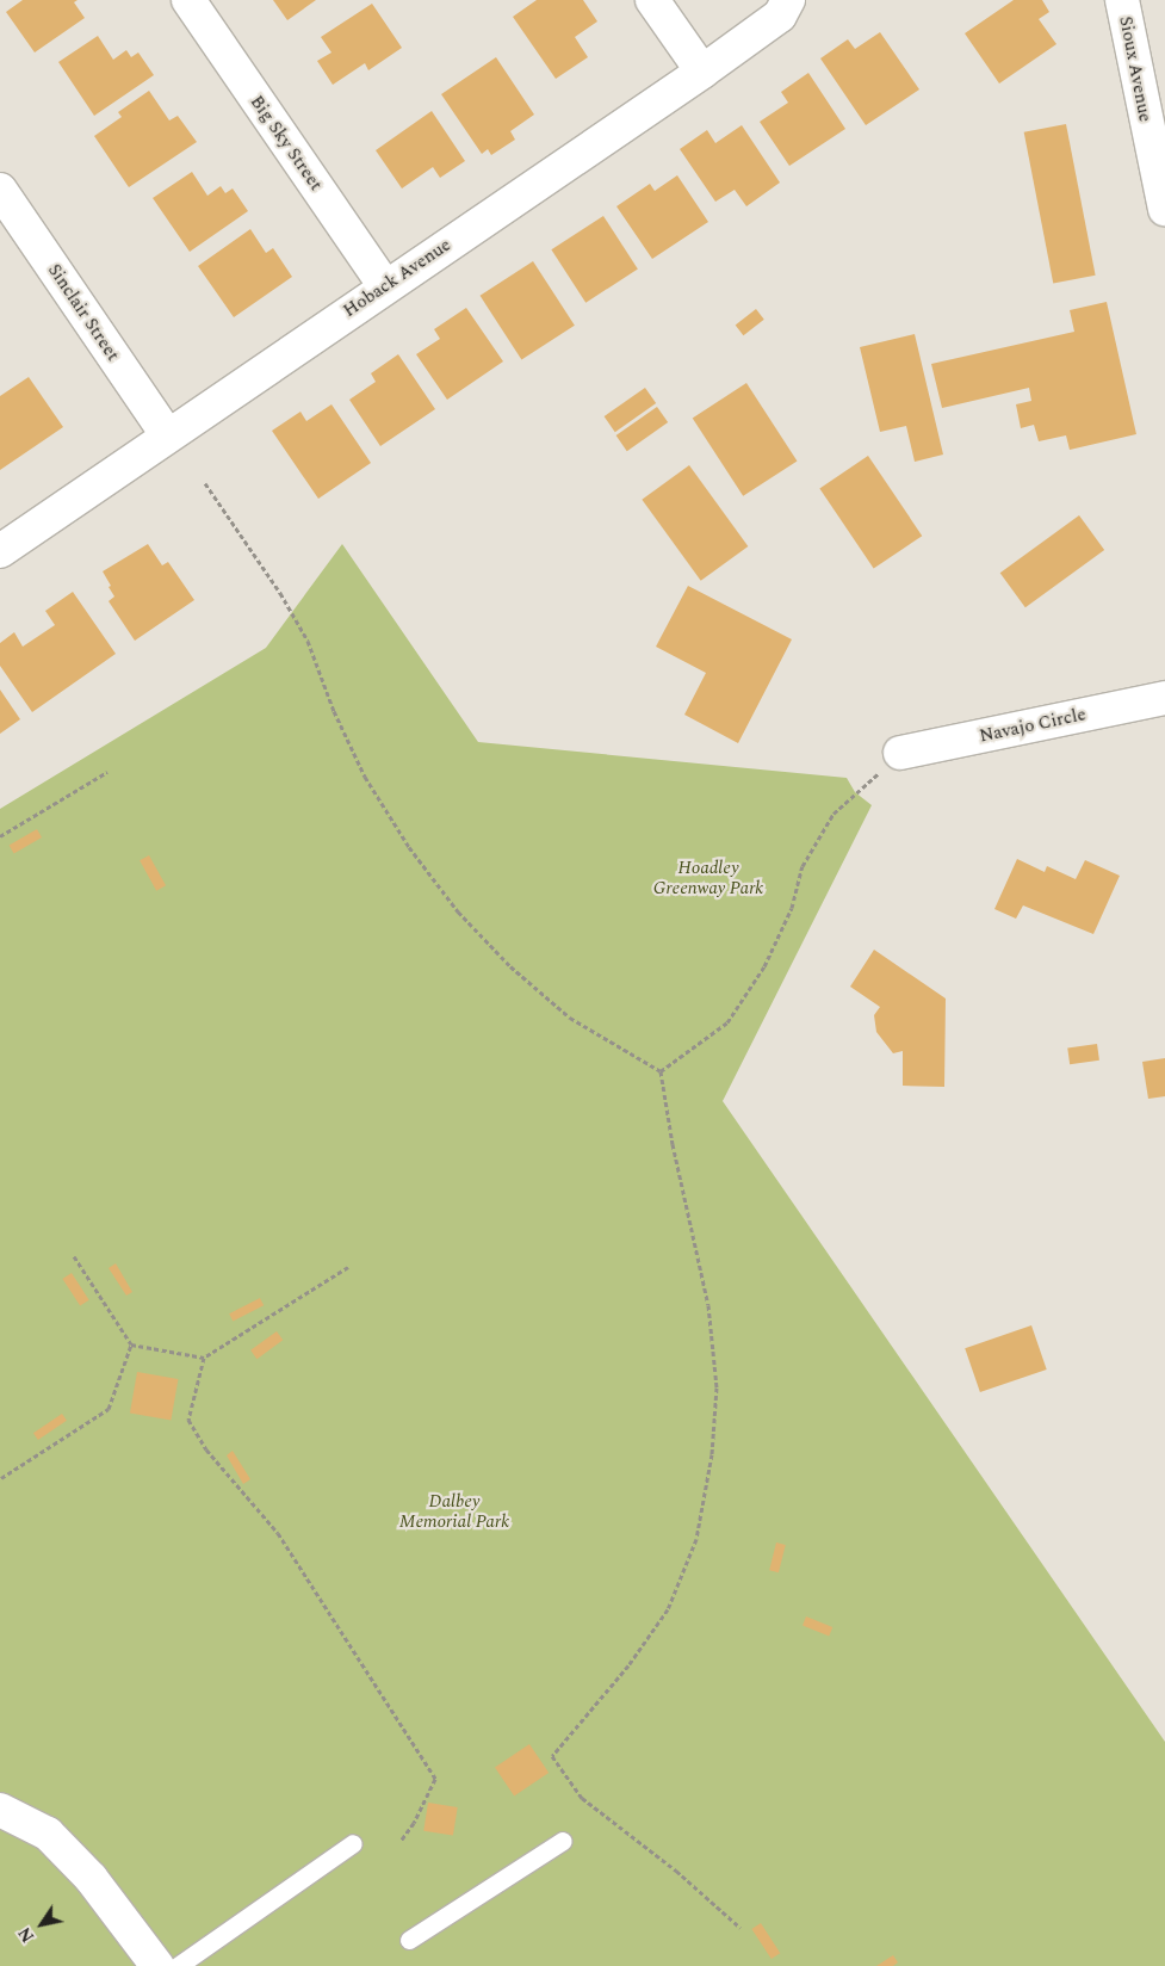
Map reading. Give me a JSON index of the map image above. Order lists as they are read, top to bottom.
{
  "streets": {
    "street": [
      "Sioux Avenue",
      "Big Sky Street",
      "Hoback Avenue",
      "Sinclair Street",
      "Navajo Circle"
    ]
  },
  "crossings": [
    ["Big Sky Street", "Hoback Avenue"],
    ["Hoback Avenue", "Sinclair Street"]
  ],
  "parks": ["Hoadley Greenway Park", "Dalbey Memorial Park"],
  "north": "bottom left"
}
